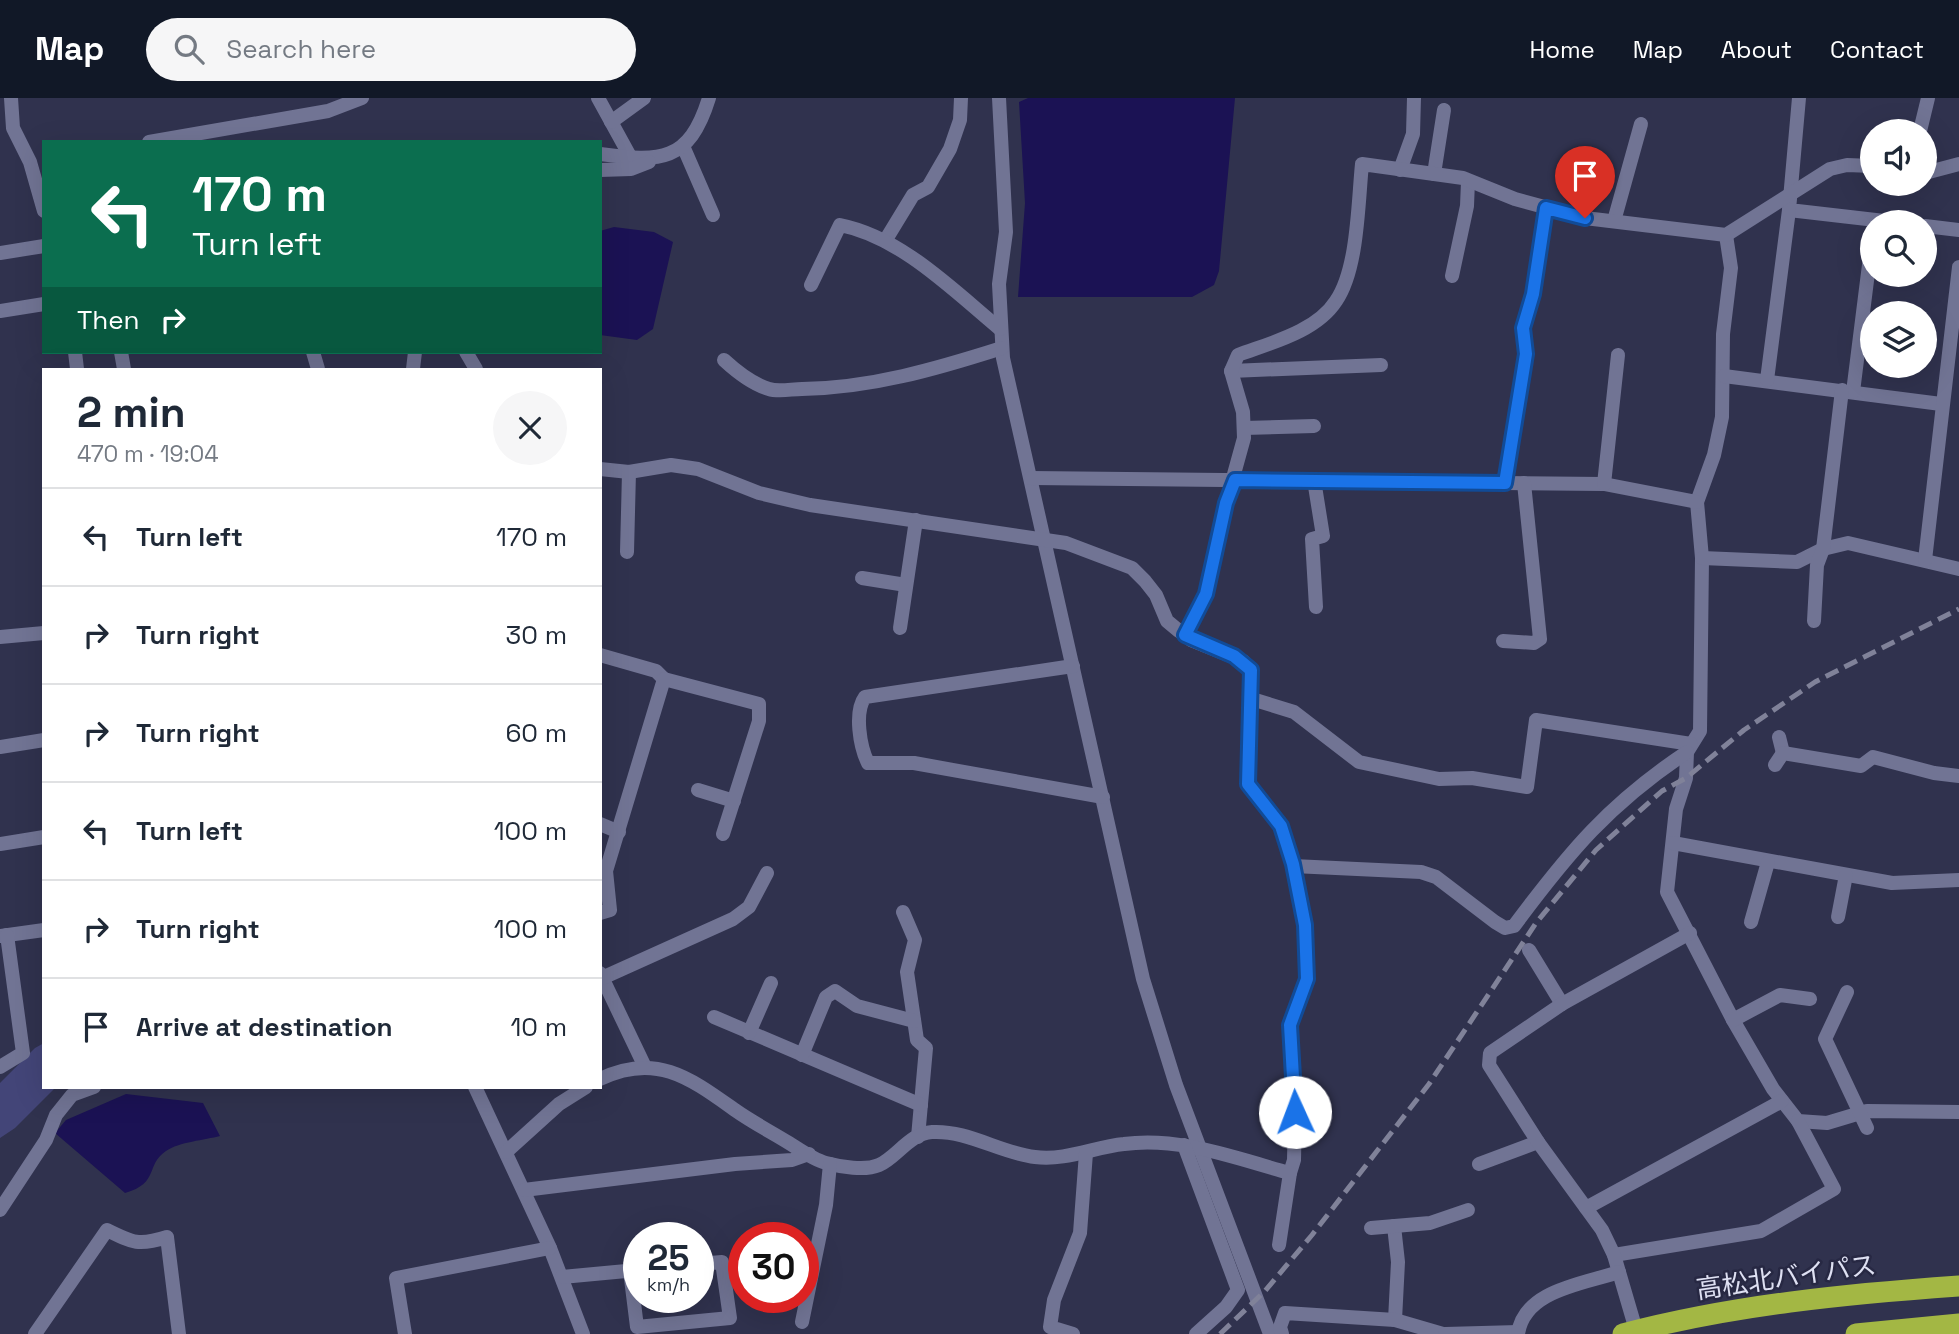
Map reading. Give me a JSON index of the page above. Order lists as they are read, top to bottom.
{
  "streets": {
    "highway": ["高松北バイパス"]
  },
  "page": {
    "header": "Map",
    "search": "Search here",
    "nav": [
      "Home",
      "Map",
      "About",
      "Contact"
    ],
    "turn": ["170 m", "Turn left"],
    "then": "Then",
    "heading": ["2 min", "470 m · 19:04"],
    "list": [
      {
        "name": "Turn left",
        "value": "170 m"
      },
      {
        "name": "Turn right",
        "value": "30 m"
      },
      {
        "name": "Turn right",
        "value": "60 m"
      },
      {
        "name": "Turn left",
        "value": "100 m"
      },
      {
        "name": "Turn right",
        "value": "100 m"
      },
      {
        "name": "Arrive at destination",
        "value": "10 m"
      }
    ],
    "speed": "25 km/h",
    "limit": "30"
  }
}
